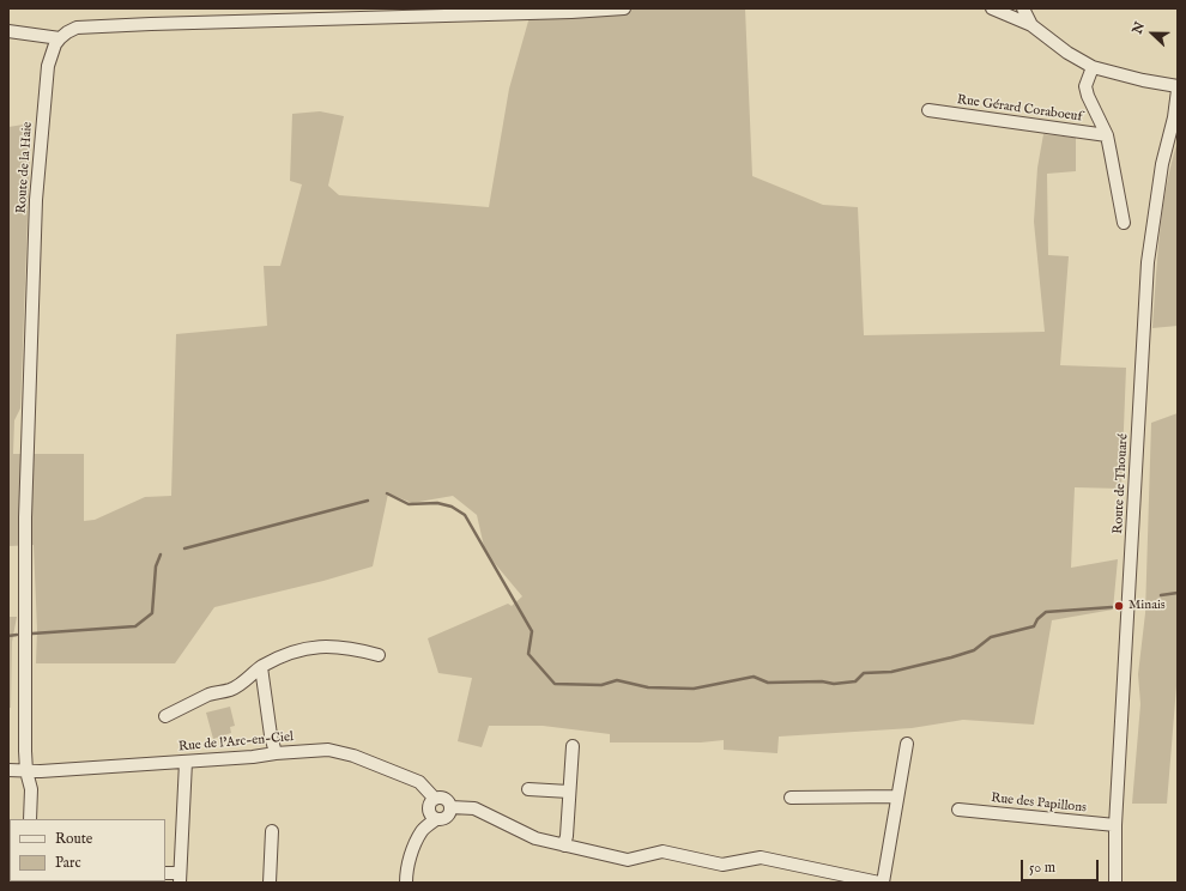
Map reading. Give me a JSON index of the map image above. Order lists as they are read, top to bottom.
{
  "streets": {
    "street": [
      "Rue Gérard Coraboeuf",
      "Route de la Haie",
      "Route de Thouaré",
      "Rue de l'Arc-en-Ciel",
      "Rue des Papillons"
    ]
  },
  "crossings": [
    ["Route de la Haie", "Rue de l'Arc-en-Ciel"],
    ["Route de Thouaré", "Rue des Papillons"]
  ],
  "places": ["Minais"],
  "legend": ["Route", "Parc"],
  "scale_bar": "50 m",
  "north": "left"
}
